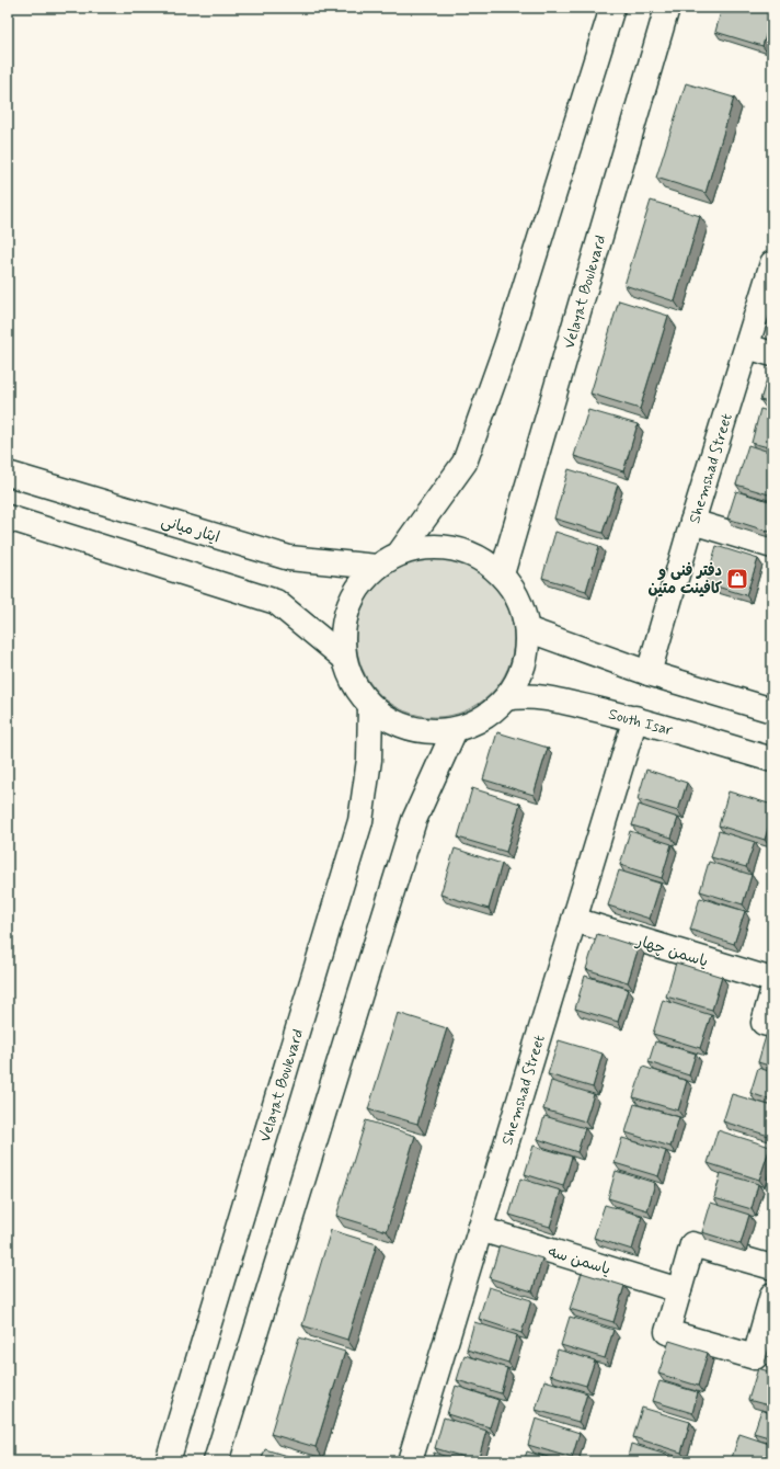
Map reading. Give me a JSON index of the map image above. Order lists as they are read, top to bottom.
{
  "streets": {
    "street": [
      "Velayat Boulevard",
      "Shemshad Street",
      "ایثار میانی",
      "South Isar",
      "یاسمن چهار",
      "یاسمن سه"
    ]
  },
  "crossings": [
    ["Shemshad Street", "South Isar"],
    ["Shemshad Street", "یاسمن چهار"],
    ["Shemshad Street", "یاسمن سه"]
  ],
  "places": {
    "shop": ["دفتر فنی و کافینت متین"]
  }
}
